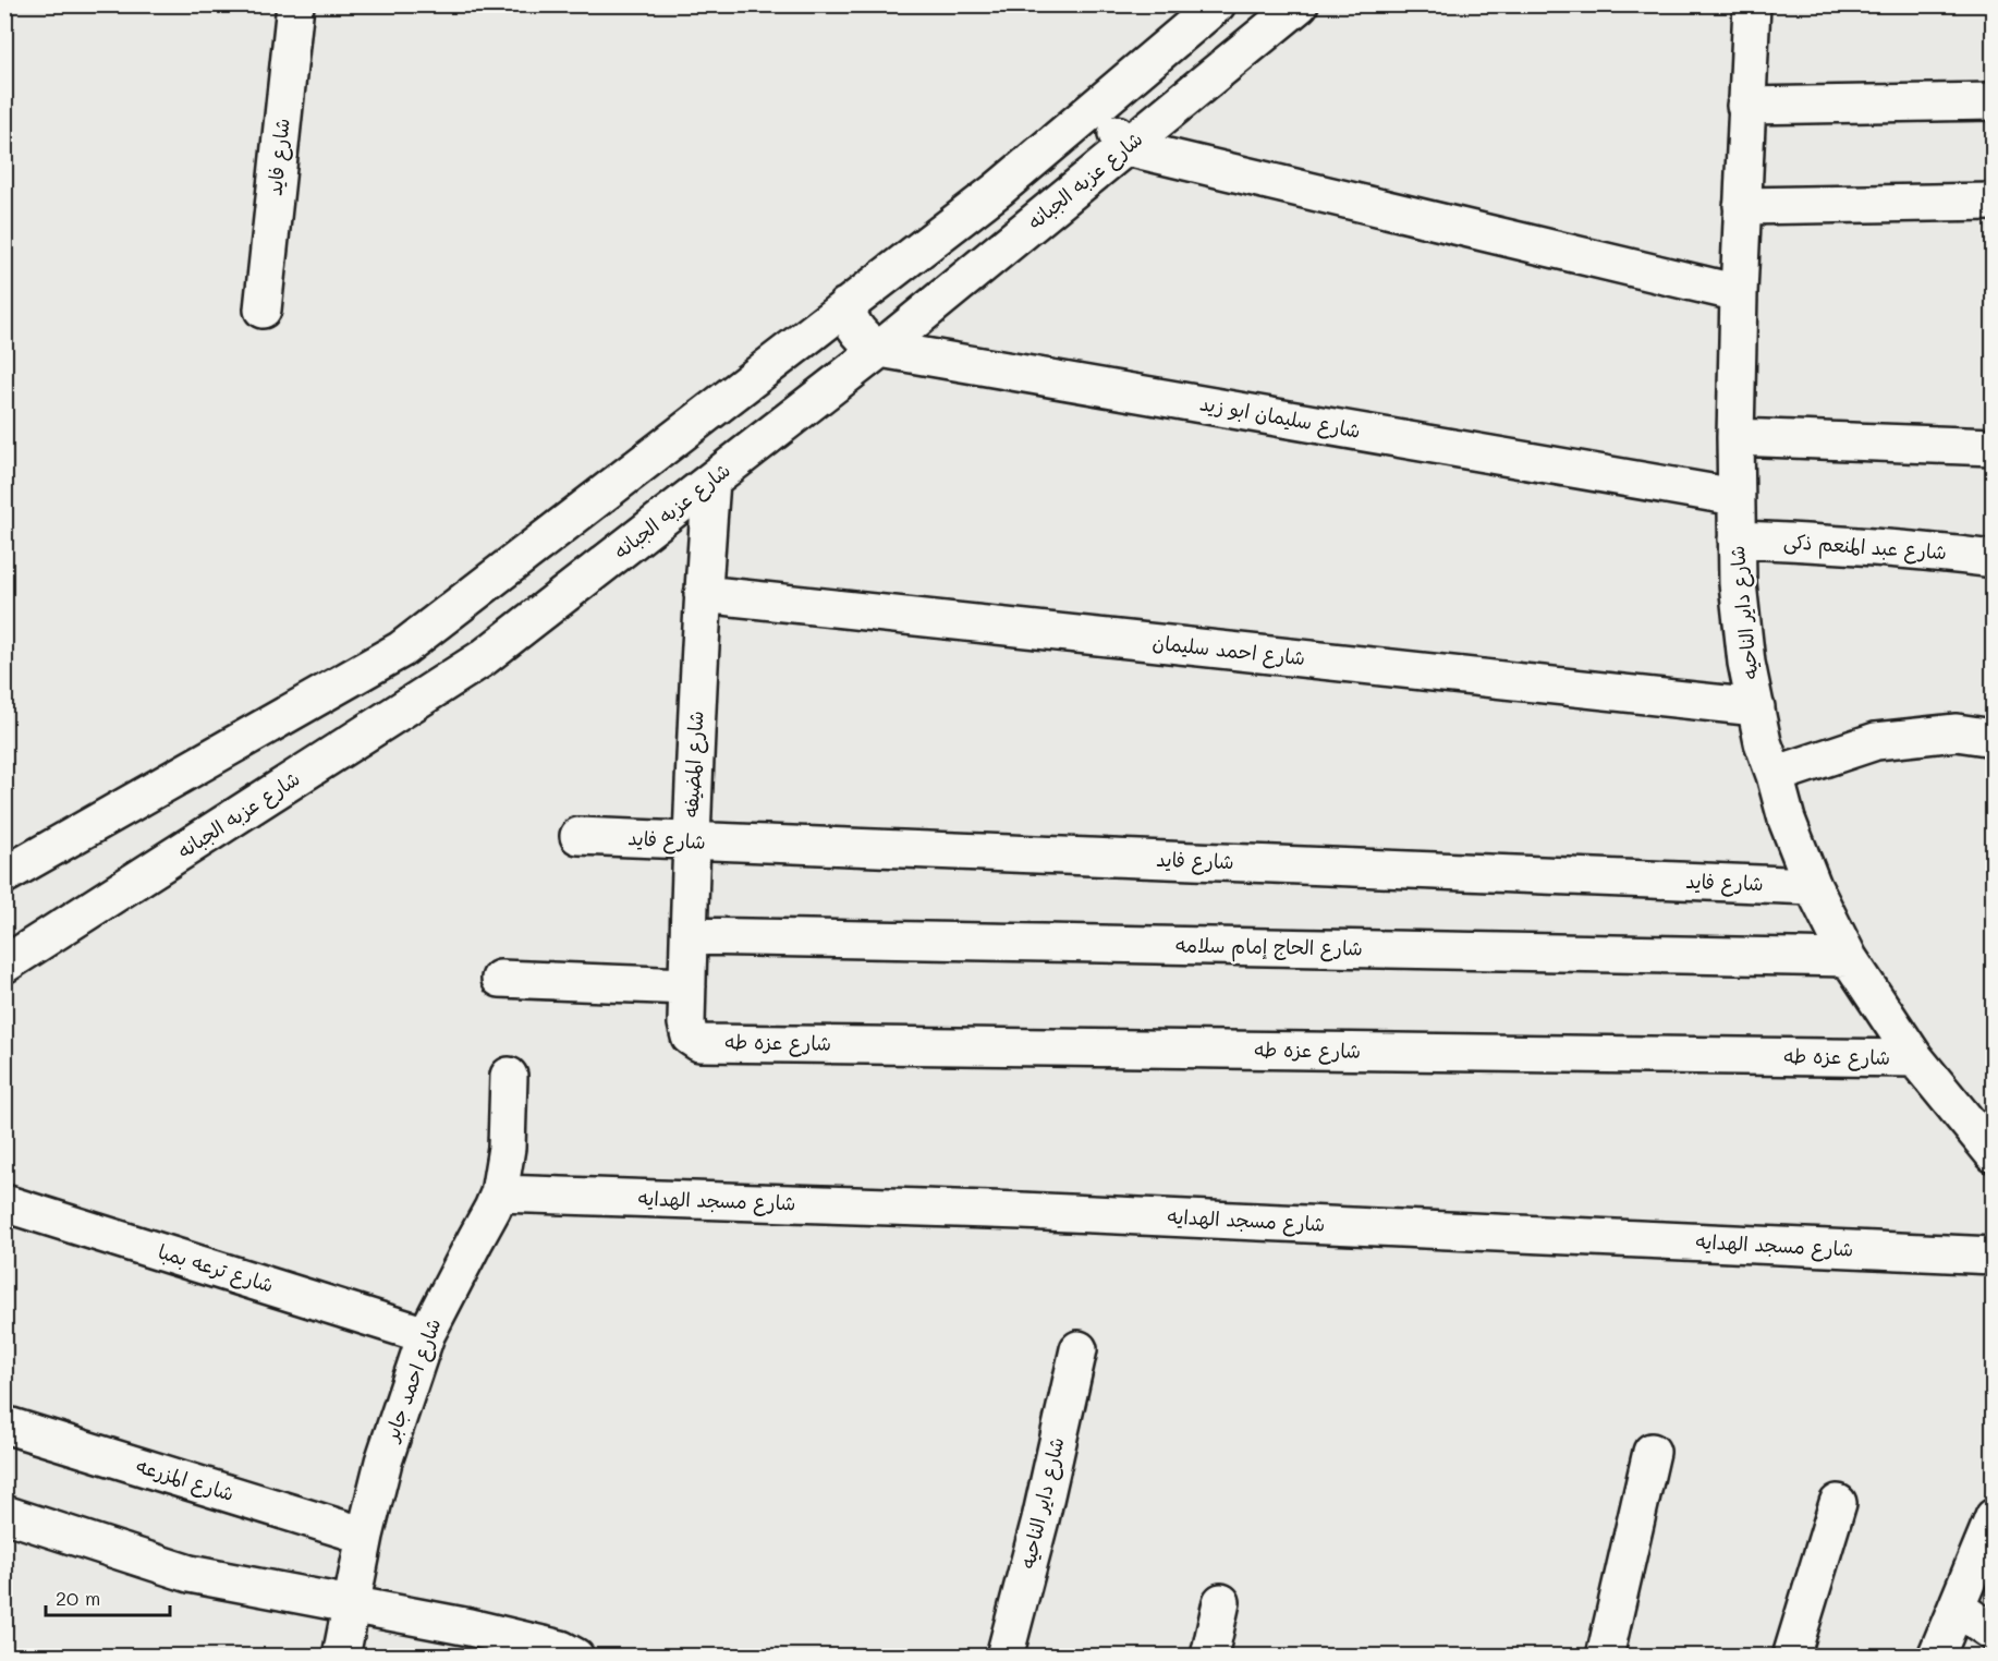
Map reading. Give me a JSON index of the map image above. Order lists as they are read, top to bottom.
{
  "streets": {
    "street": [
      "شارع فايد",
      "شارع عزبه الجبانه",
      "شارع سليمان ابو زيد",
      "شارع عبد المنعم ذكى",
      "شارع داير الناحيه",
      "شارع احمد سليمان",
      "شارع المضيفه",
      "شارع الحاج إمام سلامه",
      "شارع عزه طه",
      "شارع مسجد الهدايه",
      "شارع ترعه بمبا",
      "شارع احمد جابر",
      "شارع المزرعه"
    ]
  },
  "crossings": [
    ["شارع فايد", "شارع داير الناحيه"],
    ["شارع فايد", "شارع المضيفه"],
    ["شارع عزبه الجبانه", "شارع سليمان ابو زيد"],
    ["شارع عزبه الجبانه", "شارع المضيفه"],
    ["شارع سليمان ابو زيد", "شارع داير الناحيه"],
    ["شارع عبد المنعم ذكى", "شارع داير الناحيه"],
    ["شارع داير الناحيه", "شارع احمد سليمان"],
    ["شارع داير الناحيه", "شارع الحاج إمام سلامه"],
    ["شارع داير الناحيه", "شارع عزه طه"],
    ["شارع احمد سليمان", "شارع المضيفه"],
    ["شارع المضيفه", "شارع الحاج إمام سلامه"],
    ["شارع المضيفه", "شارع عزه طه"],
    ["شارع مسجد الهدايه", "شارع احمد جابر"],
    ["شارع ترعه بمبا", "شارع احمد جابر"],
    ["شارع احمد جابر", "شارع المزرعه"]
  ],
  "scale_bar": "20 m"
}
